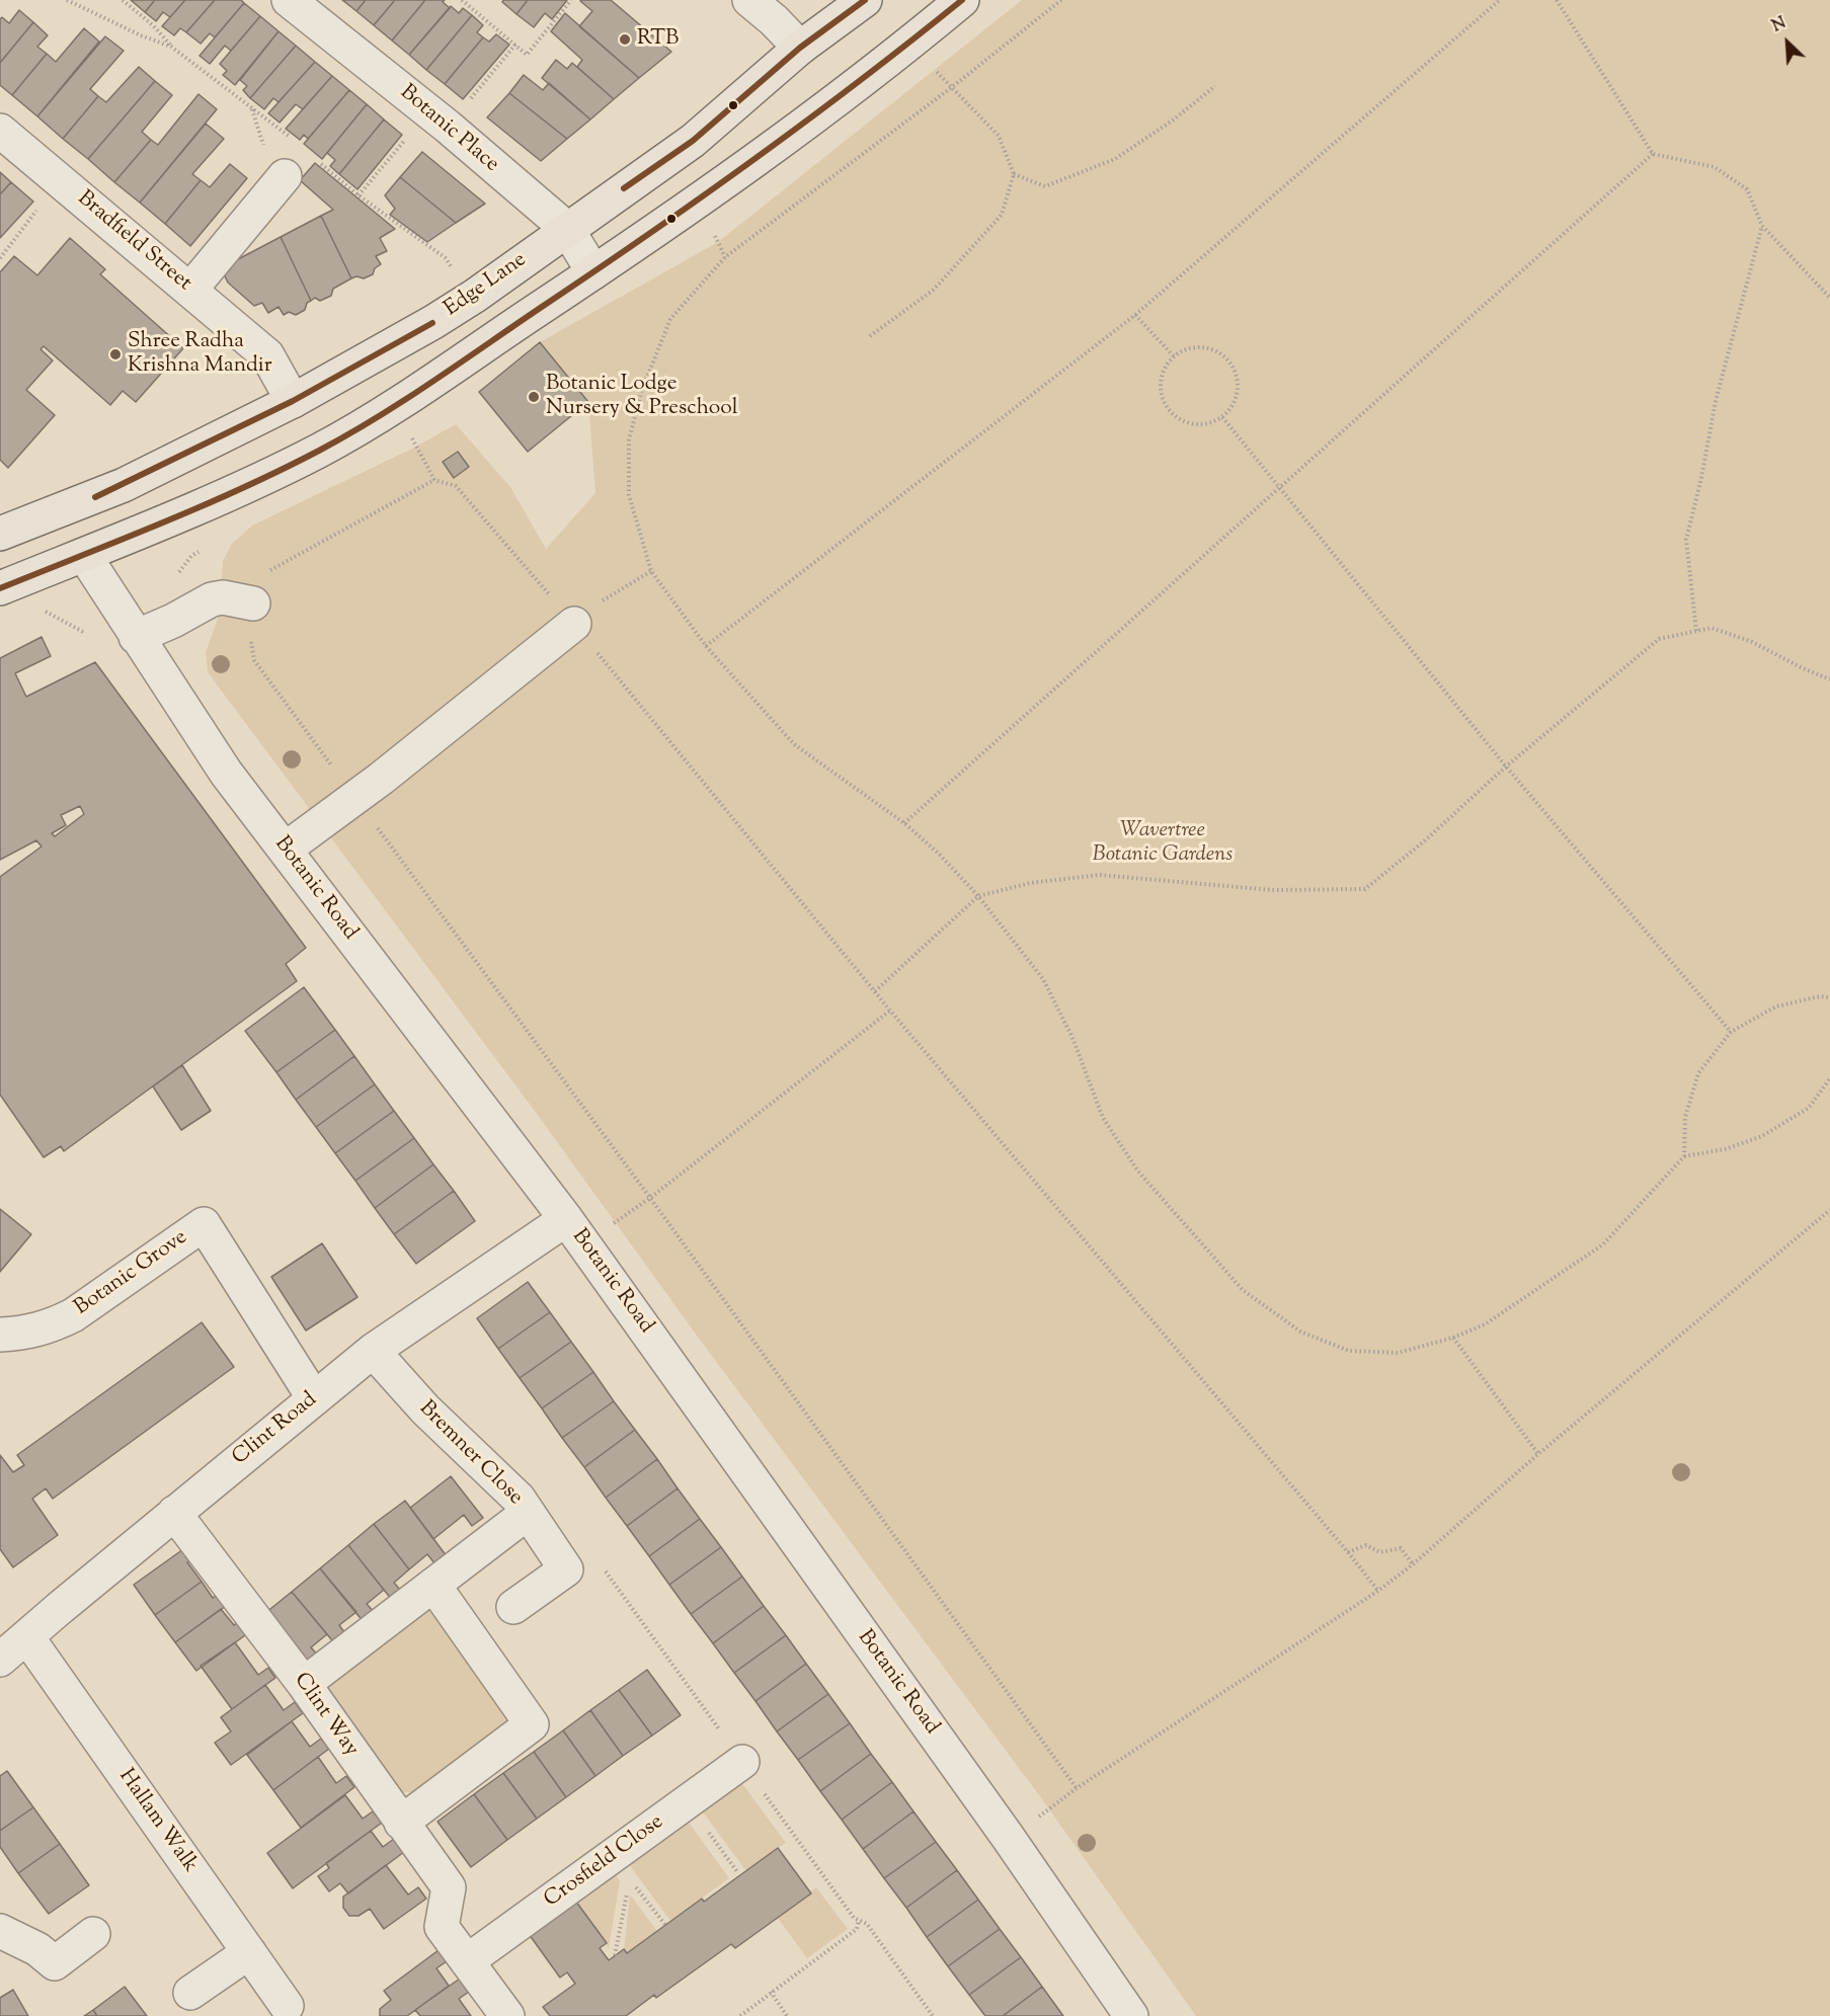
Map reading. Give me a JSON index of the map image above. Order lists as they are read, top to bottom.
{
  "streets": {
    "highway": ["Edge Lane"],
    "street": [
      "Botanic Place",
      "Bradfield Street",
      "Botanic Road",
      "Botanic Grove",
      "Clint Road",
      "Bremner Close",
      "Clint Way",
      "Hallam Walk",
      "Crosfield Close"
    ]
  },
  "crossings": [
    ["Botanic Place", "Edge Lane"],
    ["Bradfield Street", "Edge Lane"],
    ["Botanic Road", "Clint Road"],
    ["Botanic Grove", "Clint Road"],
    ["Clint Road", "Bremner Close"],
    ["Clint Road", "Clint Way"],
    ["Clint Road", "Hallam Walk"],
    ["Clint Way", "Crosfield Close"]
  ],
  "parks": ["Wavertree Botanic Gardens"],
  "places": ["RTB", "Shree Radha Krishna Mandir", "Botanic Lodge Nursery & Preschool"],
  "north": "top left"
}
